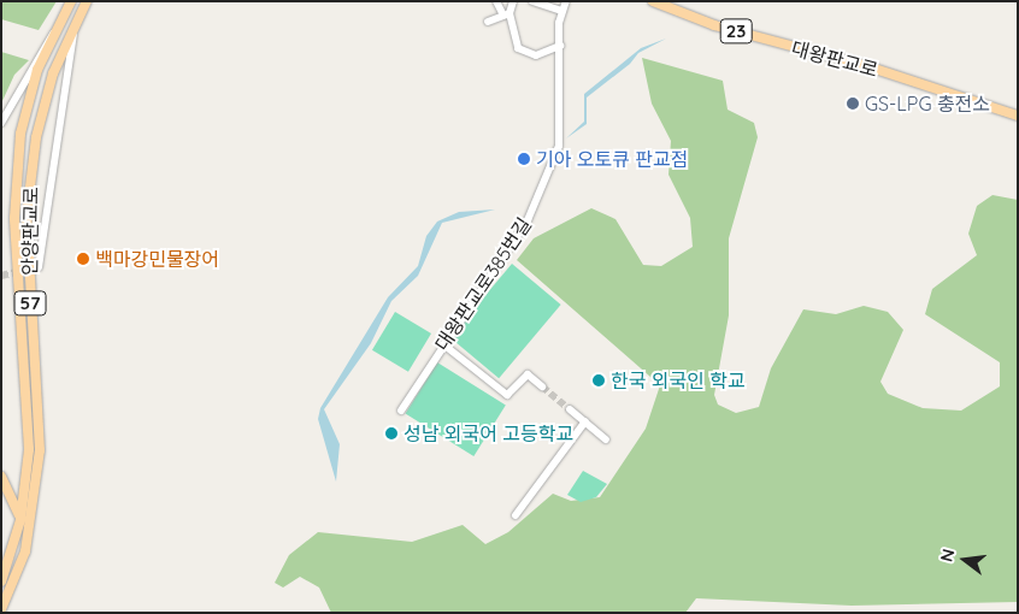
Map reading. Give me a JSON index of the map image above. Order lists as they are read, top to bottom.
{
  "streets": {
    "main road": [
      "23",
      "대왕판교로",
      "안양판교로",
      "57"
    ],
    "street": ["대왕판교로385번길"]
  },
  "places": [
    "GS-LPG 충전소",
    "기아 오토큐 판교점",
    "백마강민물장어",
    "한국 외국인 학교",
    "성남 외국어 고등학교"
  ],
  "north": "left"
}
